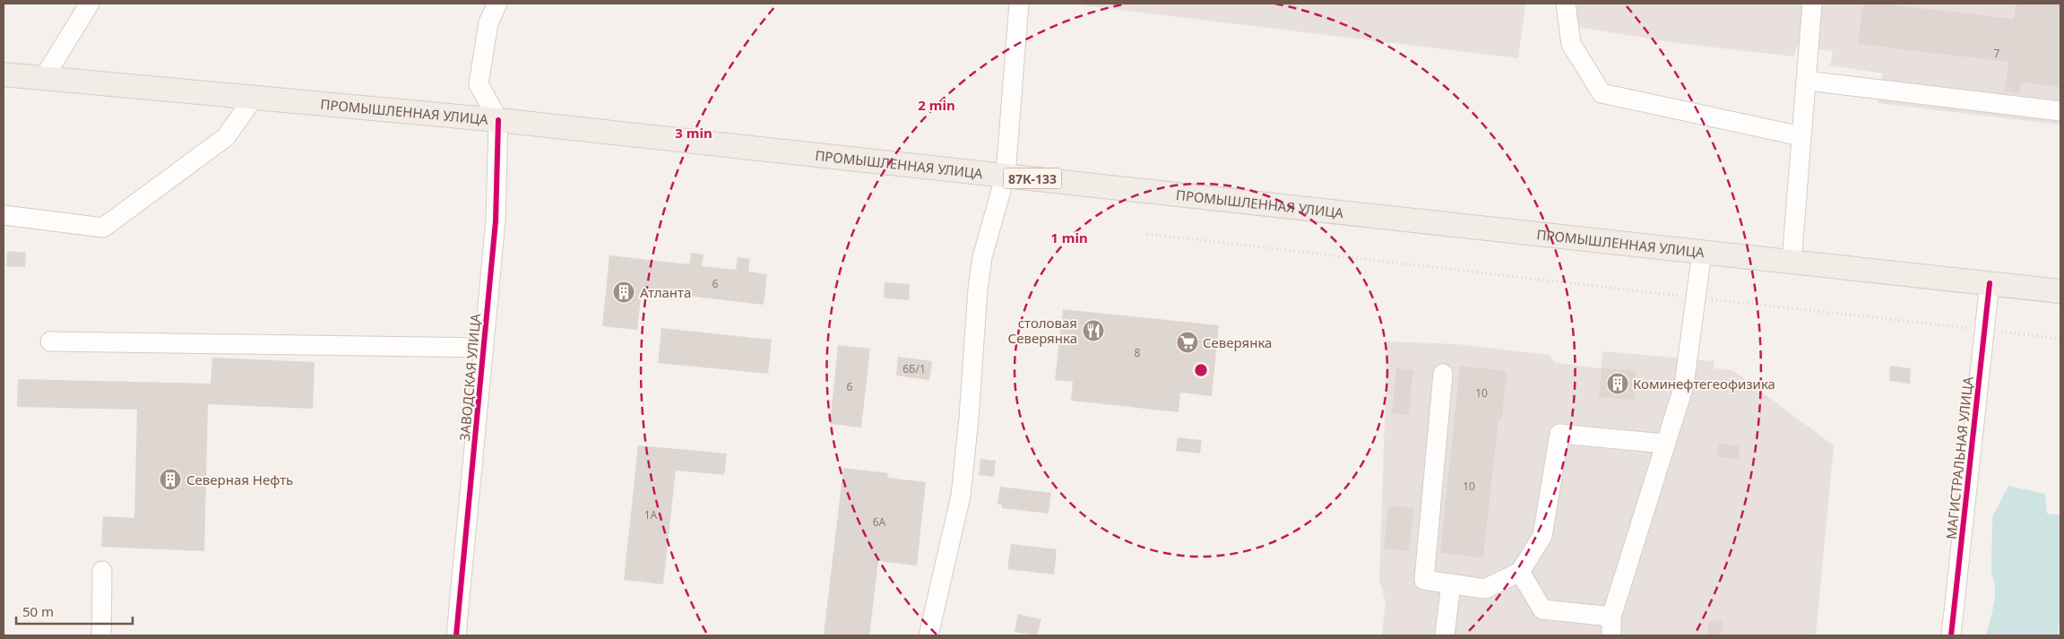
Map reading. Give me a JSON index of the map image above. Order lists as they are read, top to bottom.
{
  "streets": {
    "main road": ["ПРОМЫШЛЕННАЯ УЛИЦА", "87К-133"],
    "street": ["ЗАВОДСКАЯ УЛИЦА", "МАГИСТРАЛЬНАЯ УЛИЦА"]
  },
  "crossings": [
    ["ПРОМЫШЛЕННАЯ УЛИЦА", "ЗАВОДСКАЯ УЛИЦА"],
    ["ПРОМЫШЛЕННАЯ УЛИЦА", "МАГИСТРАЛЬНАЯ УЛИЦА"]
  ],
  "places": {
    "building": ["Атланта", "Коминефтегеофизика", "Северная Нефть"],
    "restaurant": ["столовая Северянка"],
    "supermarket": ["Северянка"]
  },
  "house_numbers": [
    "7",
    "6",
    "8",
    "6Б/1",
    "6",
    "10",
    "10",
    "1А",
    "6А"
  ],
  "scale_bar": "50 m",
  "rings": ["2 min", "3 min", "1 min"]
}
